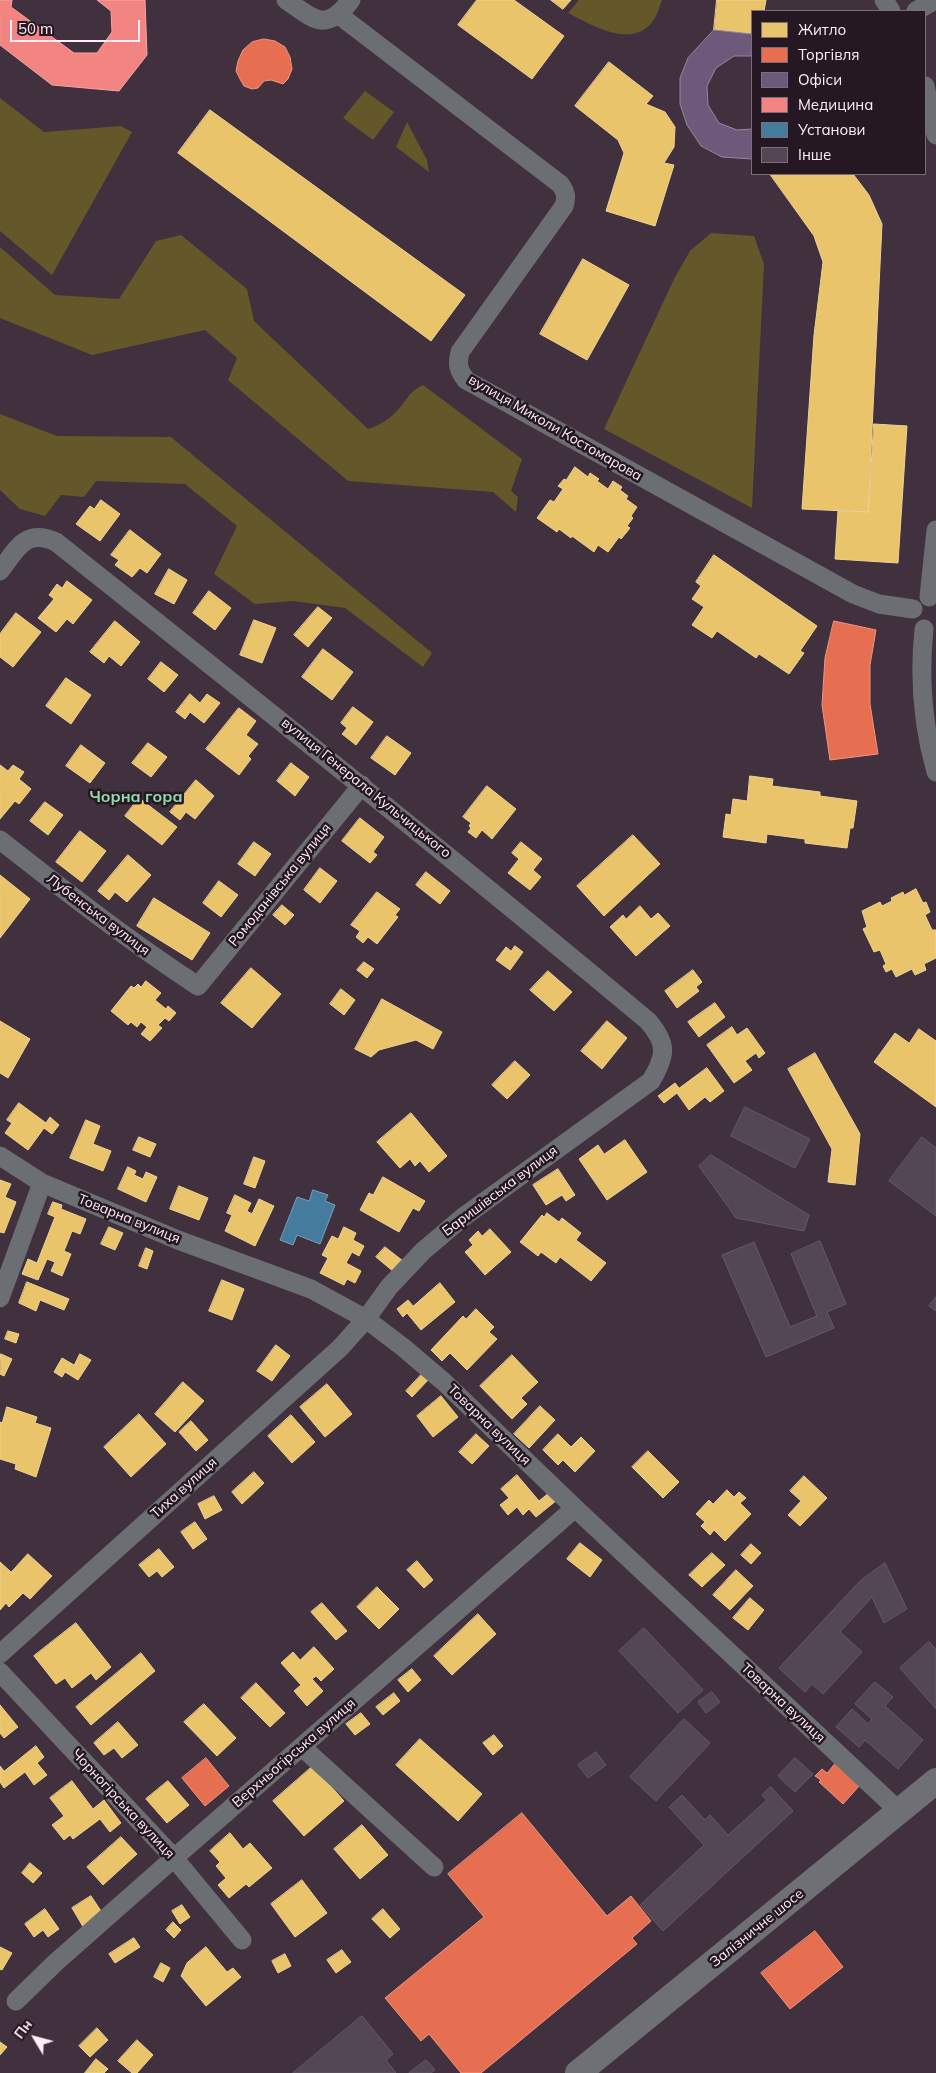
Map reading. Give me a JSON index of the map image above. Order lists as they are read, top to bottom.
{
  "streets": {
    "street": [
      "вулиця Миколи Костомарова",
      "вулиця Генерала Кульчицького",
      "Ромоданівська вулиця",
      "Лубенська вулиця",
      "Баришівська вулиця",
      "Товарна вулиця",
      "Тиха вулиця",
      "Верхньогірська вулиця",
      "Чорногірська вулиця",
      "Залізничне шосе"
    ]
  },
  "crossings": [
    ["вулиця Генерала Кульчицького", "Ромоданівська вулиця"],
    ["вулиця Генерала Кульчицького", "Баришівська вулиця"],
    ["Ромоданівська вулиця", "Лубенська вулиця"],
    ["Баришівська вулиця", "Товарна вулиця"],
    ["Баришівська вулиця", "Тиха вулиця"],
    ["Товарна вулиця", "Тиха вулиця"],
    ["Товарна вулиця", "Верхньогірська вулиця"],
    ["Товарна вулиця", "Залізничне шосе"],
    ["Верхньогірська вулиця", "Чорногірська вулиця"]
  ],
  "districts": ["Чорна гора"],
  "legend": [
    "Житло",
    "Торгівля",
    "Офіси",
    "Медицина",
    "Установи",
    "Інше"
  ],
  "scale_bar": "50 m",
  "north": "top left"
}
